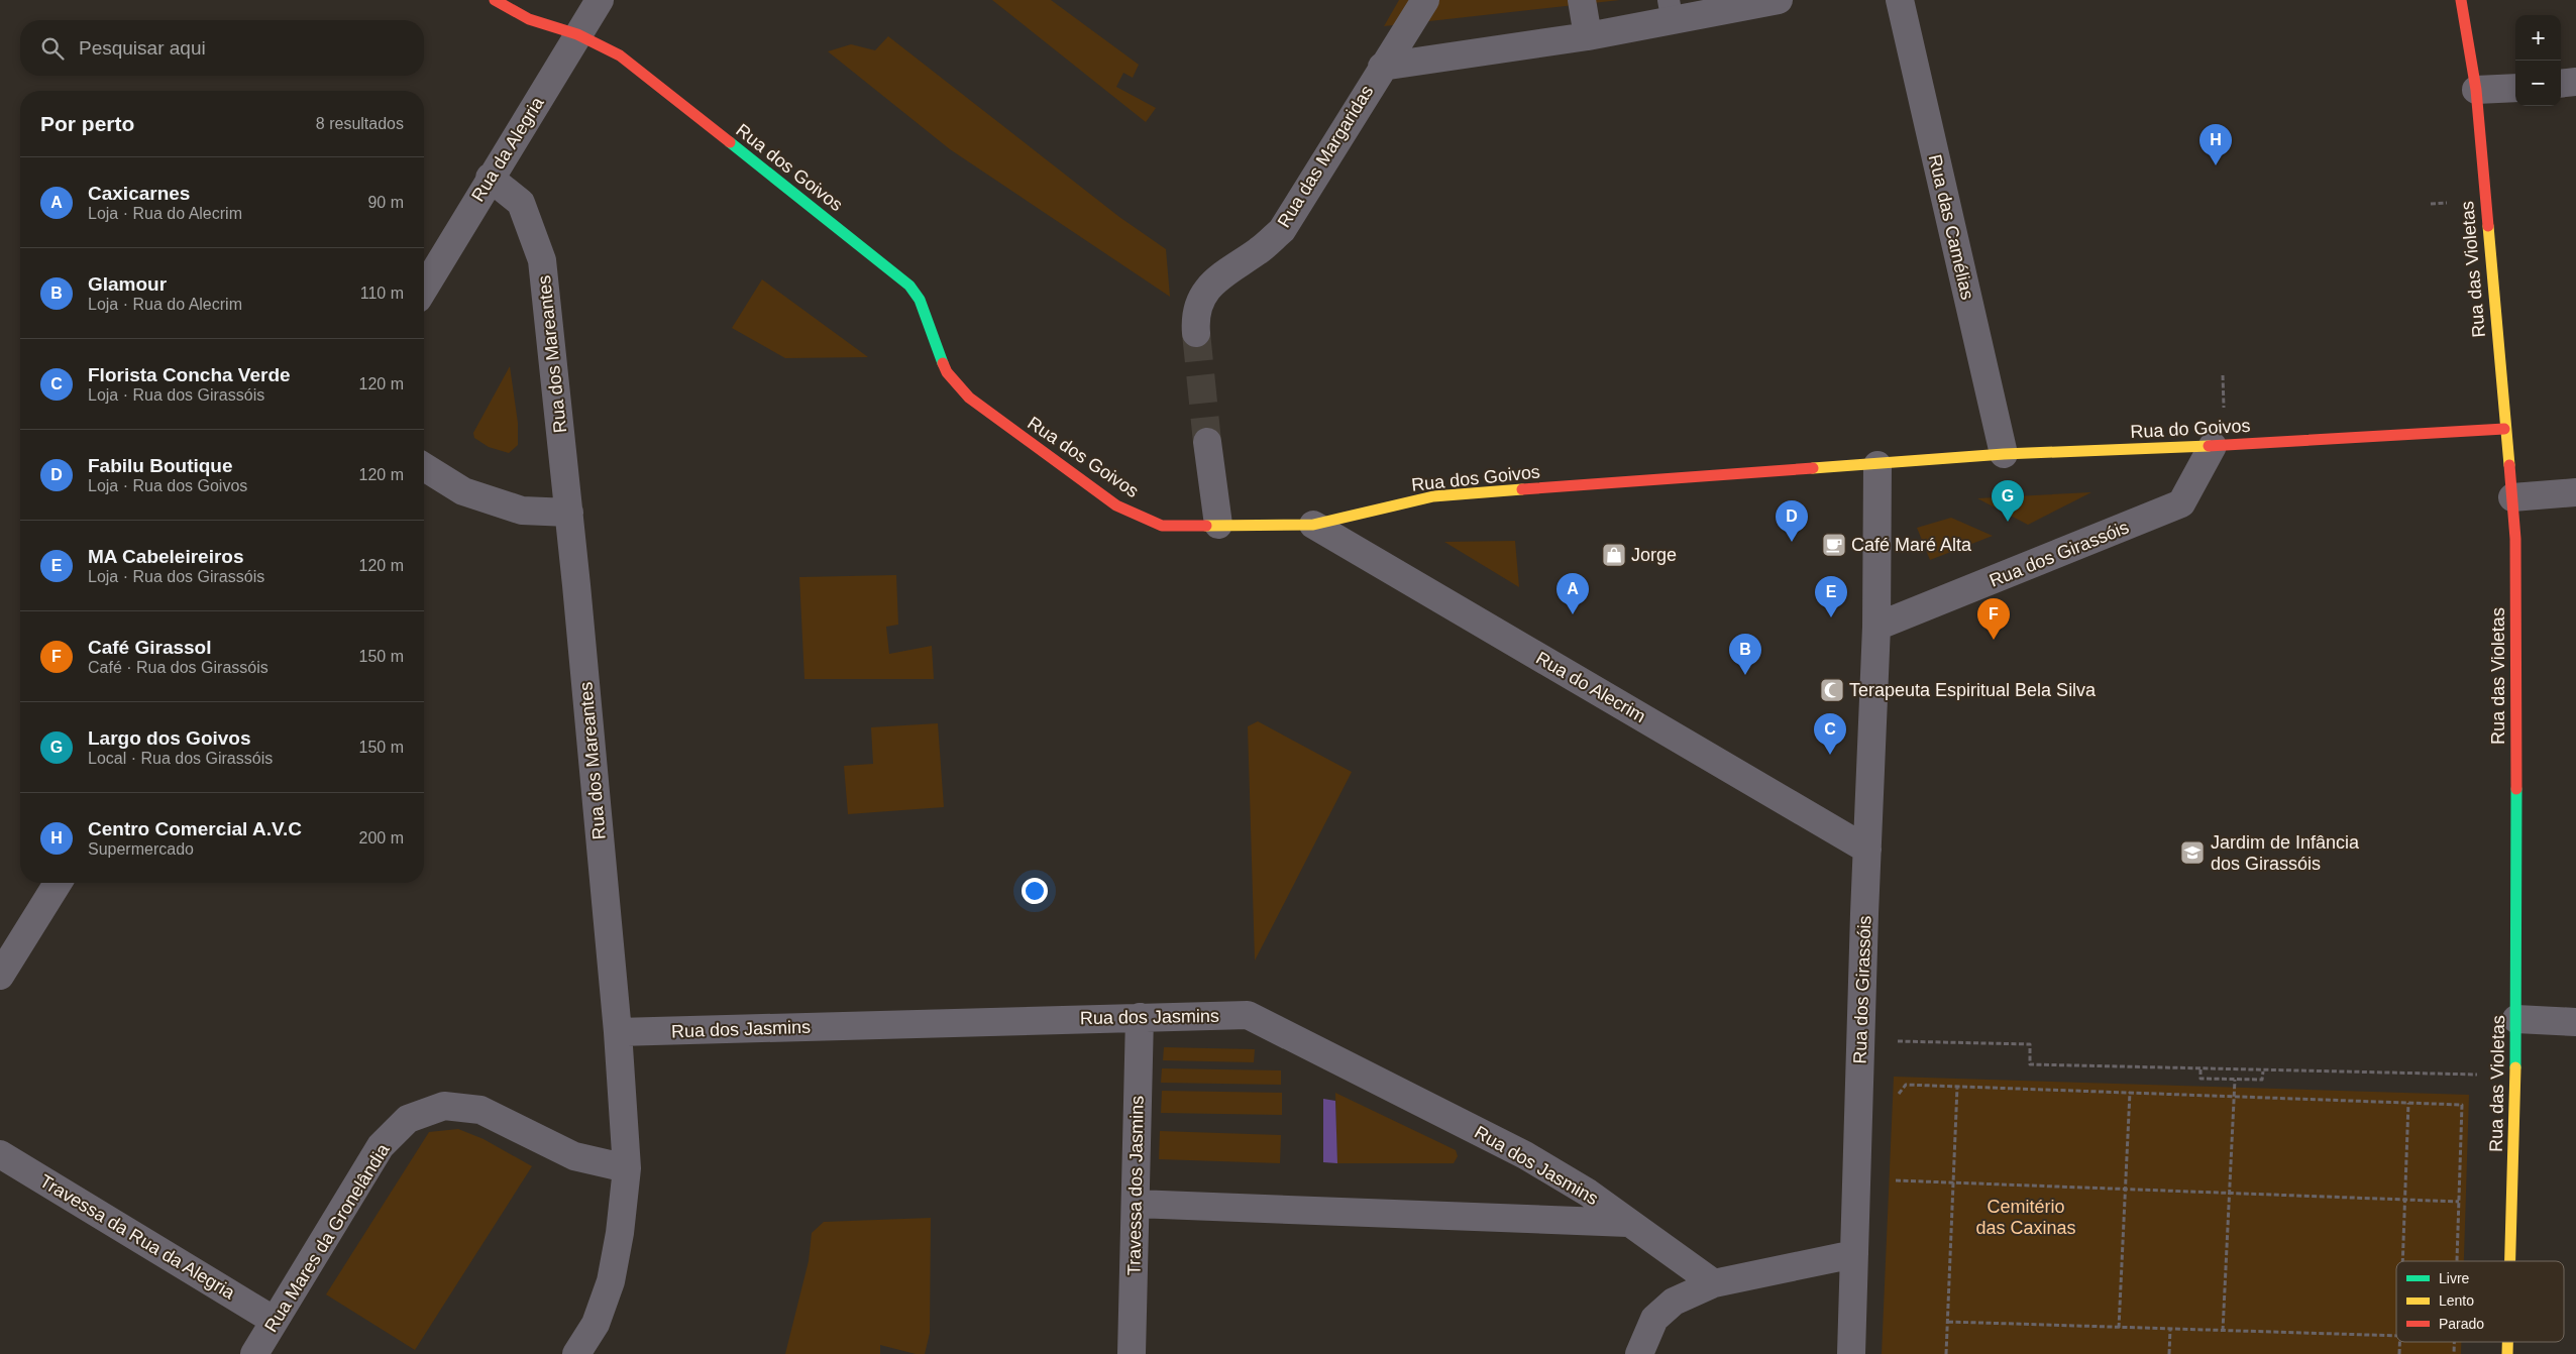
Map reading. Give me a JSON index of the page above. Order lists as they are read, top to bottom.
{
  "streets": {
    "street": [
      "Rua da Alegria",
      "Rua das Margaridas",
      "Rua dos Goivos",
      "Rua das Camélias",
      "Rua das Violetas",
      "Rua dos Mareantes",
      "Rua do Goivos",
      "Rua dos Girassóis",
      "Rua do Alecrim",
      "Rua dos Jasmins",
      "Travessa dos Jasmins",
      "Travessa da Rua da Alegria",
      "Rua Mares da Gronelândia"
    ]
  },
  "crossings": [
    ["Rua da Alegria", "Rua dos Goivos"],
    ["Rua da Alegria", "Rua dos Mareantes"],
    ["Rua dos Goivos", "Rua do Goivos"],
    ["Rua dos Goivos", "Rua dos Girassóis"],
    ["Rua dos Goivos", "Rua do Alecrim"],
    ["Rua das Camélias", "Rua do Goivos"],
    ["Rua das Violetas", "Rua do Goivos"],
    ["Rua dos Mareantes", "Rua dos Jasmins"],
    ["Rua dos Mareantes", "Rua Mares da Gronelândia"],
    ["Rua do Goivos", "Rua dos Girassóis"],
    ["Rua dos Girassóis", "Rua do Alecrim"],
    ["Rua dos Jasmins", "Travessa dos Jasmins"],
    ["Travessa da Rua da Alegria", "Rua Mares da Gronelândia"]
  ],
  "parks": ["Cemitério das Caxinas"],
  "places": {
    "cafe": ["Café Maré Alta"],
    "shop": ["Jorge"],
    "mosque": ["Terapeuta Espiritual Bela Silva"],
    "school or university": ["Jardim de Infância dos Girassóis"]
  },
  "legend": ["Livre", "Lento", "Parado"],
  "page": {
    "map_buttons": ["+", "−"],
    "search": "Pesquisar aqui",
    "heading": ["Por perto", "8 resultados"],
    "pins": [
      "H",
      "G",
      "D",
      "A",
      "E",
      "F",
      "B",
      "C"
    ],
    "list": [
      {
        "mark": "A",
        "name": "Caxicarnes",
        "note": "Loja · Rua do Alecrim",
        "value": "90 m"
      },
      {
        "mark": "B",
        "name": "Glamour",
        "note": "Loja · Rua do Alecrim",
        "value": "110 m"
      },
      {
        "mark": "C",
        "name": "Florista Concha Verde",
        "note": "Loja · Rua dos Girassóis",
        "value": "120 m"
      },
      {
        "mark": "D",
        "name": "Fabilu Boutique",
        "note": "Loja · Rua dos Goivos",
        "value": "120 m"
      },
      {
        "mark": "E",
        "name": "MA Cabeleireiros",
        "note": "Loja · Rua dos Girassóis",
        "value": "120 m"
      },
      {
        "mark": "F",
        "name": "Café Girassol",
        "note": "Café · Rua dos Girassóis",
        "value": "150 m"
      },
      {
        "mark": "G",
        "name": "Largo dos Goivos",
        "note": "Local · Rua dos Girassóis",
        "value": "150 m"
      },
      {
        "mark": "H",
        "name": "Centro Comercial A.V.C",
        "note": "Supermercado",
        "value": "200 m"
      }
    ]
  }
}
